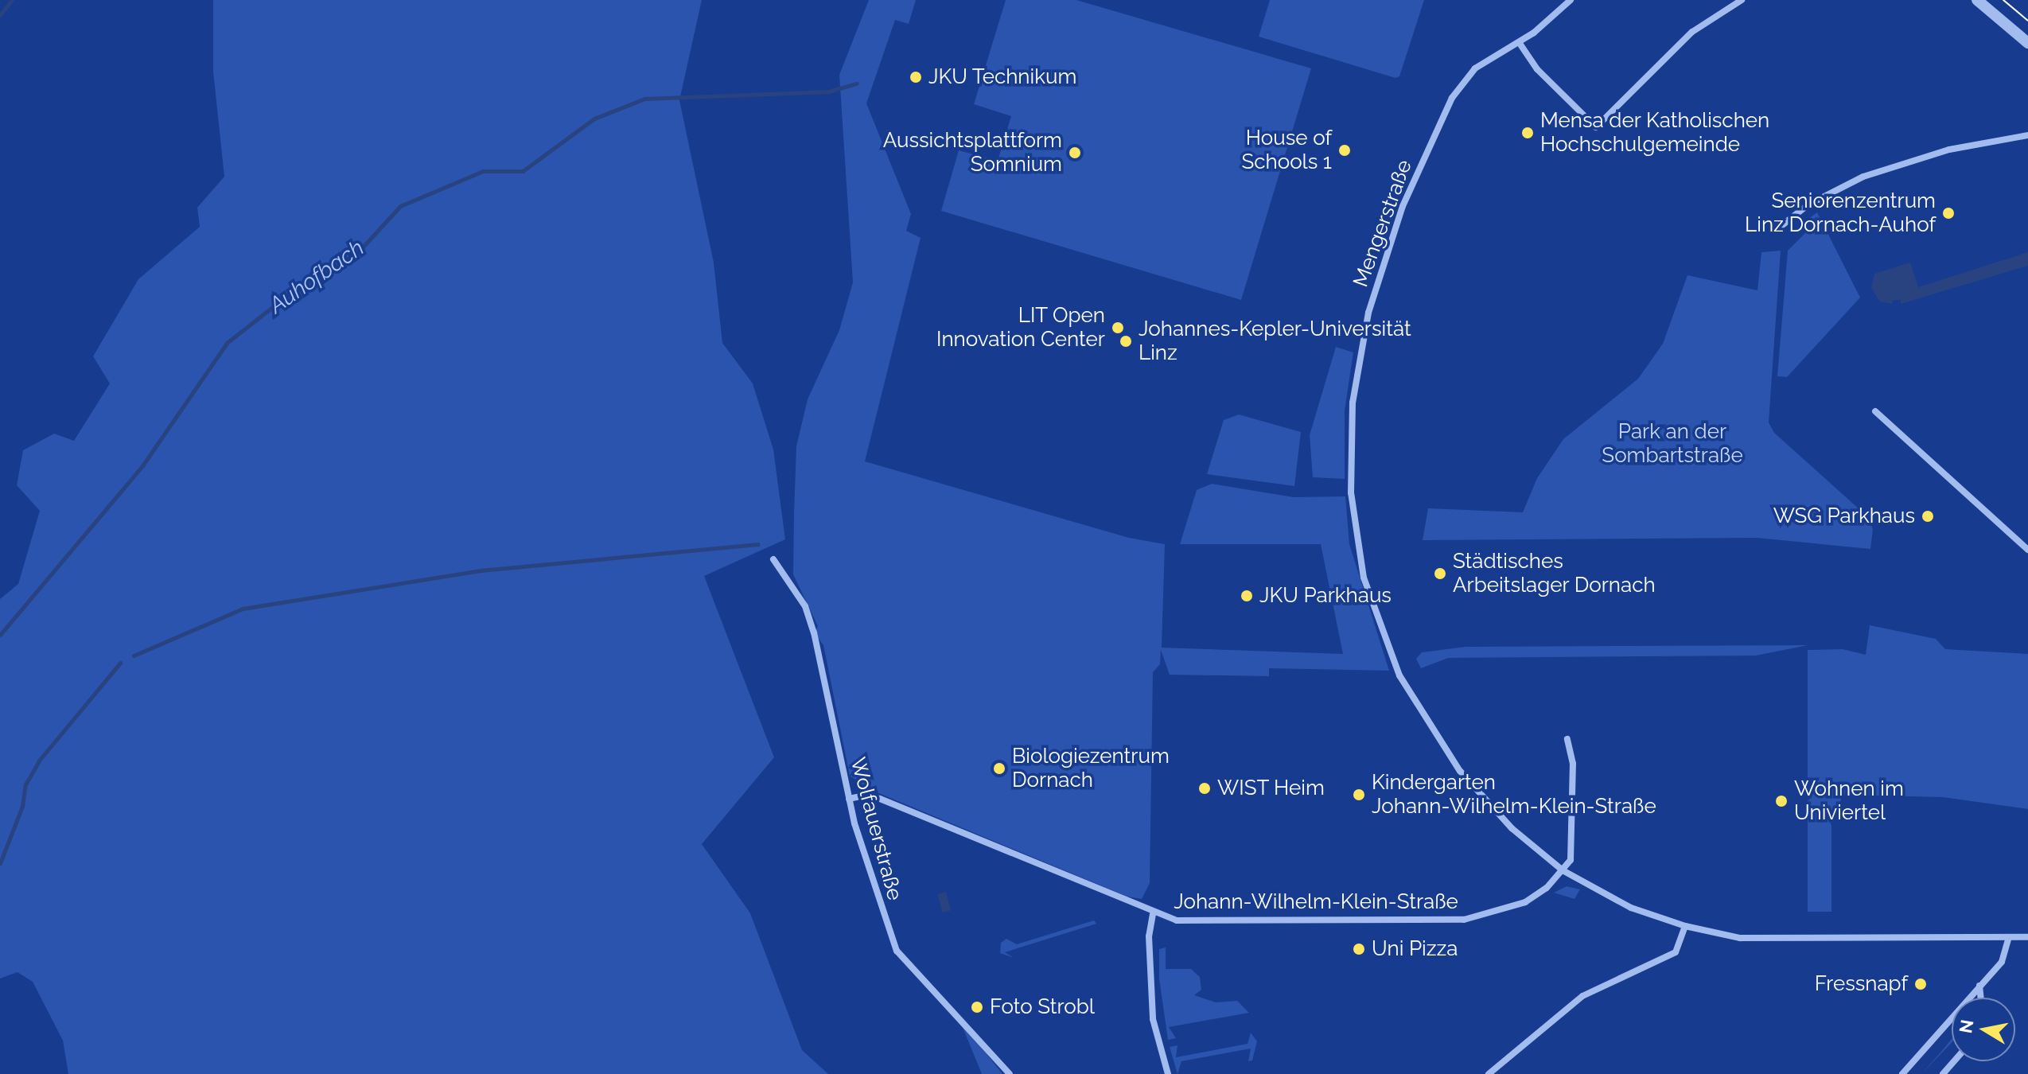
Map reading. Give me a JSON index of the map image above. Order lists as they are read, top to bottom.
{
  "streets": {
    "street": ["Mengerstraße", "Wolfauerstraße", "Johann-Wilhelm-Klein-Straße"]
  },
  "crossings": [
    ["Mengerstraße", "Johann-Wilhelm-Klein-Straße"],
    ["Wolfauerstraße", "Johann-Wilhelm-Klein-Straße"]
  ],
  "water": ["Auhofbach"],
  "parks": ["Park an der Sombartstraße"],
  "places": [
    "JKU Technikum",
    "Mensa der Katholischen Hochschulgemeinde",
    "House of Schools 1",
    "Aussichtsplattform Somnium",
    "Seniorenzentrum Linz Dornach-Auhof",
    "LIT Open Innovation Center",
    "Johannes-Kepler-Universität Linz",
    "WSG Parkhaus",
    "Städtisches Arbeitslager Dornach",
    "JKU Parkhaus",
    "Biologiezentrum Dornach",
    "WIST Heim",
    "Kindergarten Johann-Wilhelm-Klein-Straße",
    "Wohnen im Univiertel",
    "Uni Pizza",
    "Fressnapf",
    "Foto Strobl"
  ],
  "north": "left"
}
